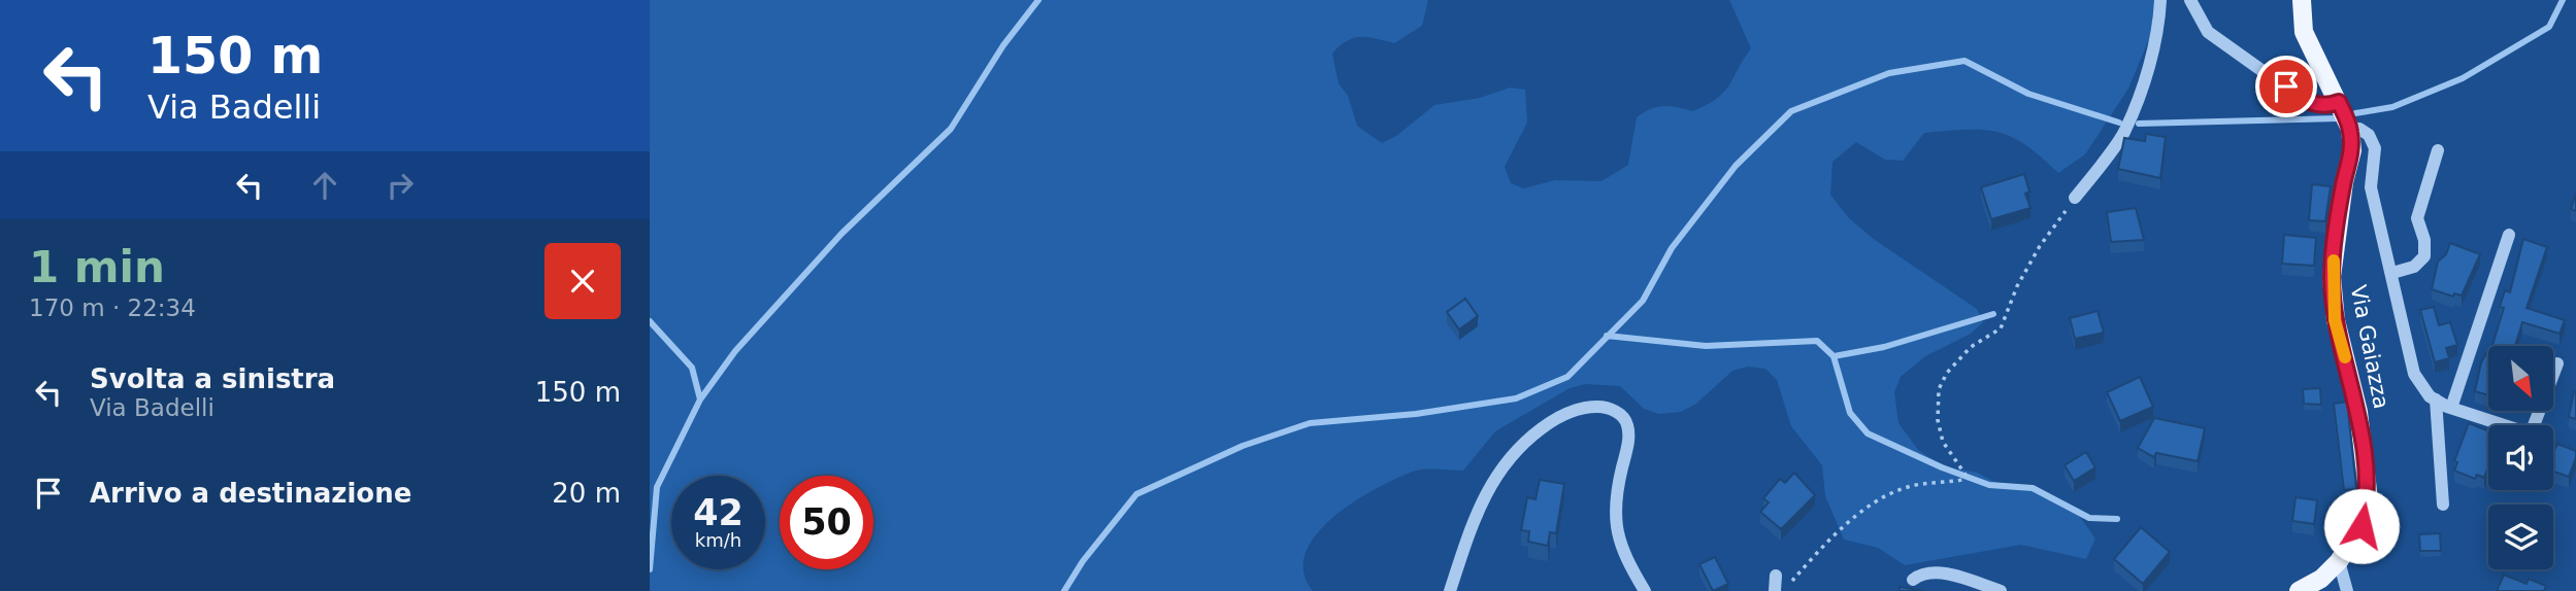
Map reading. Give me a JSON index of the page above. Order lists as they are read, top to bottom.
{
  "streets": {
    "main road": ["Via Gaiazza"]
  },
  "north": "bottom right",
  "page": {
    "turn": ["150 m", "Via Badelli"],
    "heading": ["1 min", "170 m · 22:34"],
    "list": [
      {
        "name": "Svolta a sinistra",
        "note": "Via Badelli",
        "value": "150 m"
      },
      {
        "name": "Arrivo a destinazione",
        "value": "20 m"
      }
    ],
    "speed": "42 km/h",
    "limit": "50"
  }
}
